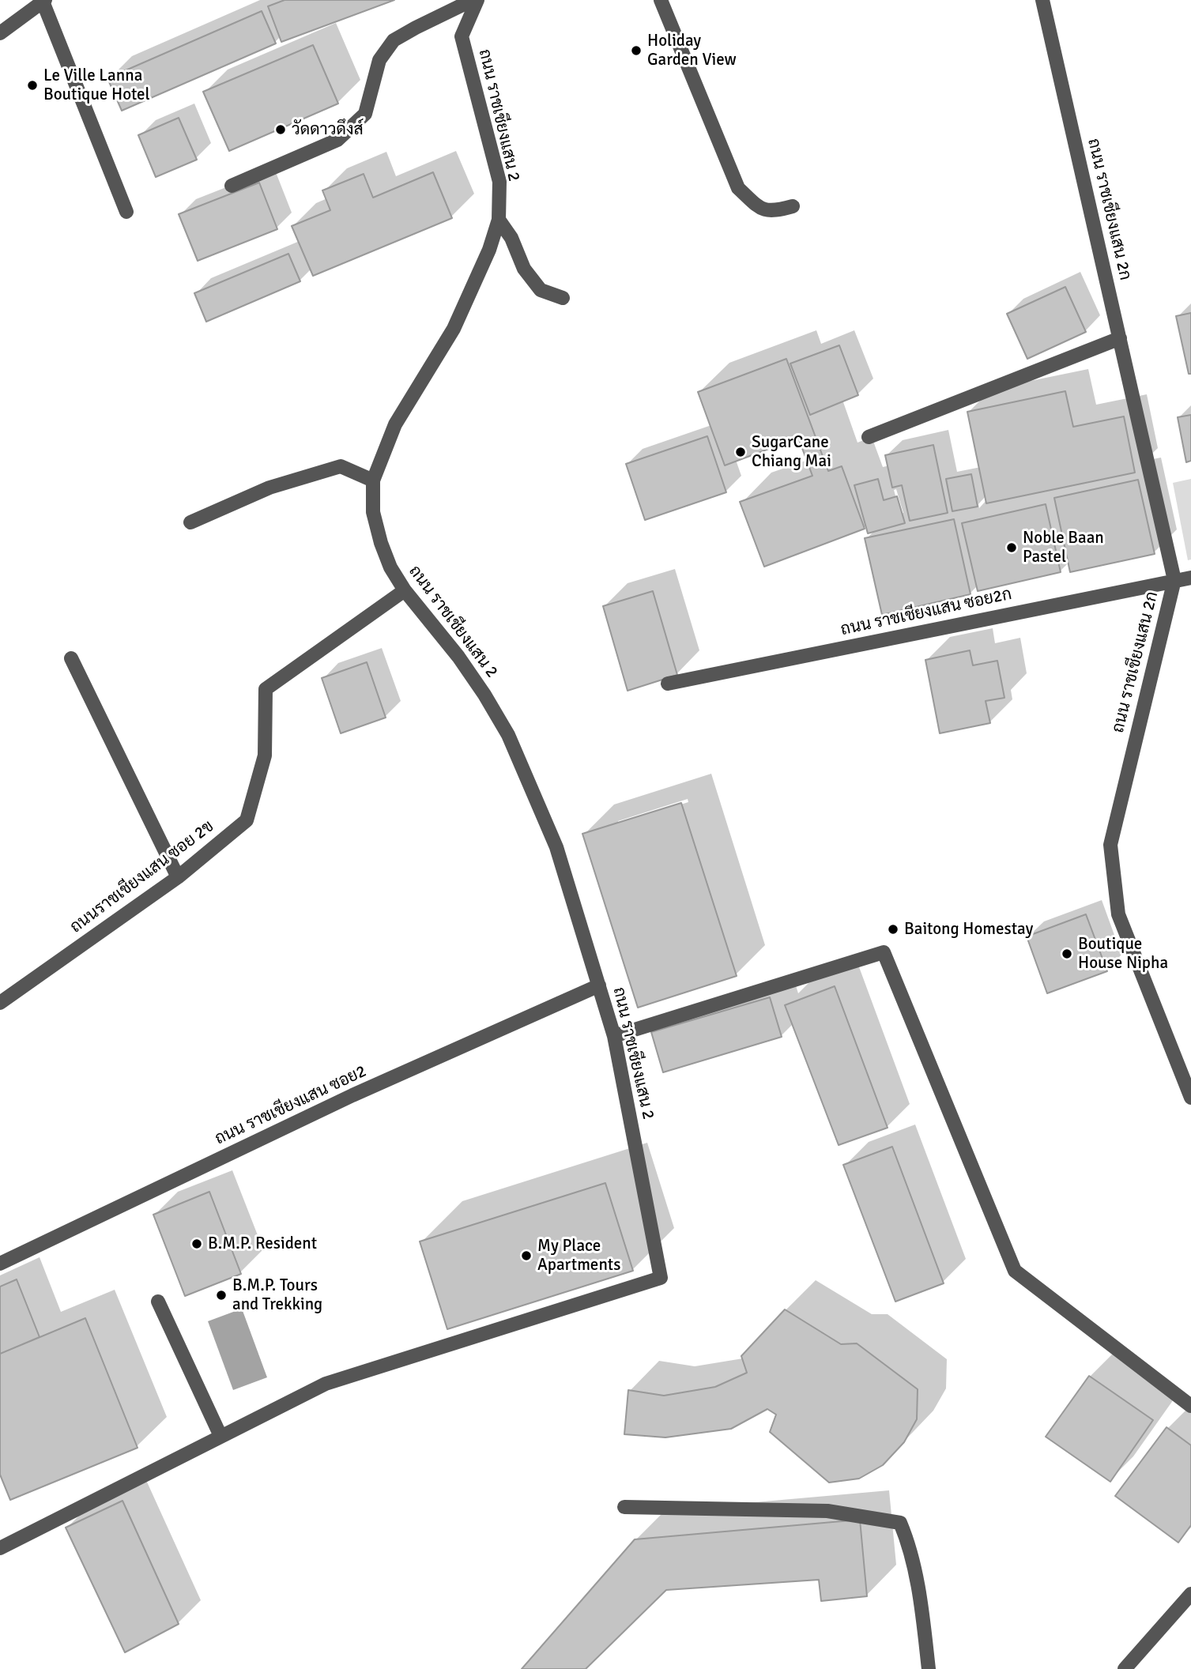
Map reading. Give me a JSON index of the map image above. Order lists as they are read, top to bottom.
{
  "streets": {
    "street": [
      "ถนน ราชเชียงแสน 2",
      "ถนน ราชเชียงแสน 2ก",
      "ถนน ราชเชียงแสน ซอย2ก",
      "ถนนราชเชียงแสน ซอย 2ข",
      "ถนน ราชเชียงแสน ซอย2"
    ]
  },
  "crossings": [
    ["ถนน ราชเชียงแสน 2", "ถนนราชเชียงแสน ซอย 2ข"],
    ["ถนน ราชเชียงแสน 2", "ถนน ราชเชียงแสน ซอย2"],
    ["ถนน ราชเชียงแสน 2ก", "ถนน ราชเชียงแสน ซอย2ก"]
  ],
  "places": [
    "Holiday Garden View",
    "Le Ville Lanna Boutique Hotel",
    "วัดดาวดึงส์",
    "SugarCane Chiang Mai",
    "Noble Baan Pastel",
    "Baitong Homestay",
    "Boutique House Nipha",
    "B.M.P. Resident",
    "My Place Apartments",
    "B.M.P. Tours and Trekking"
  ]
}
